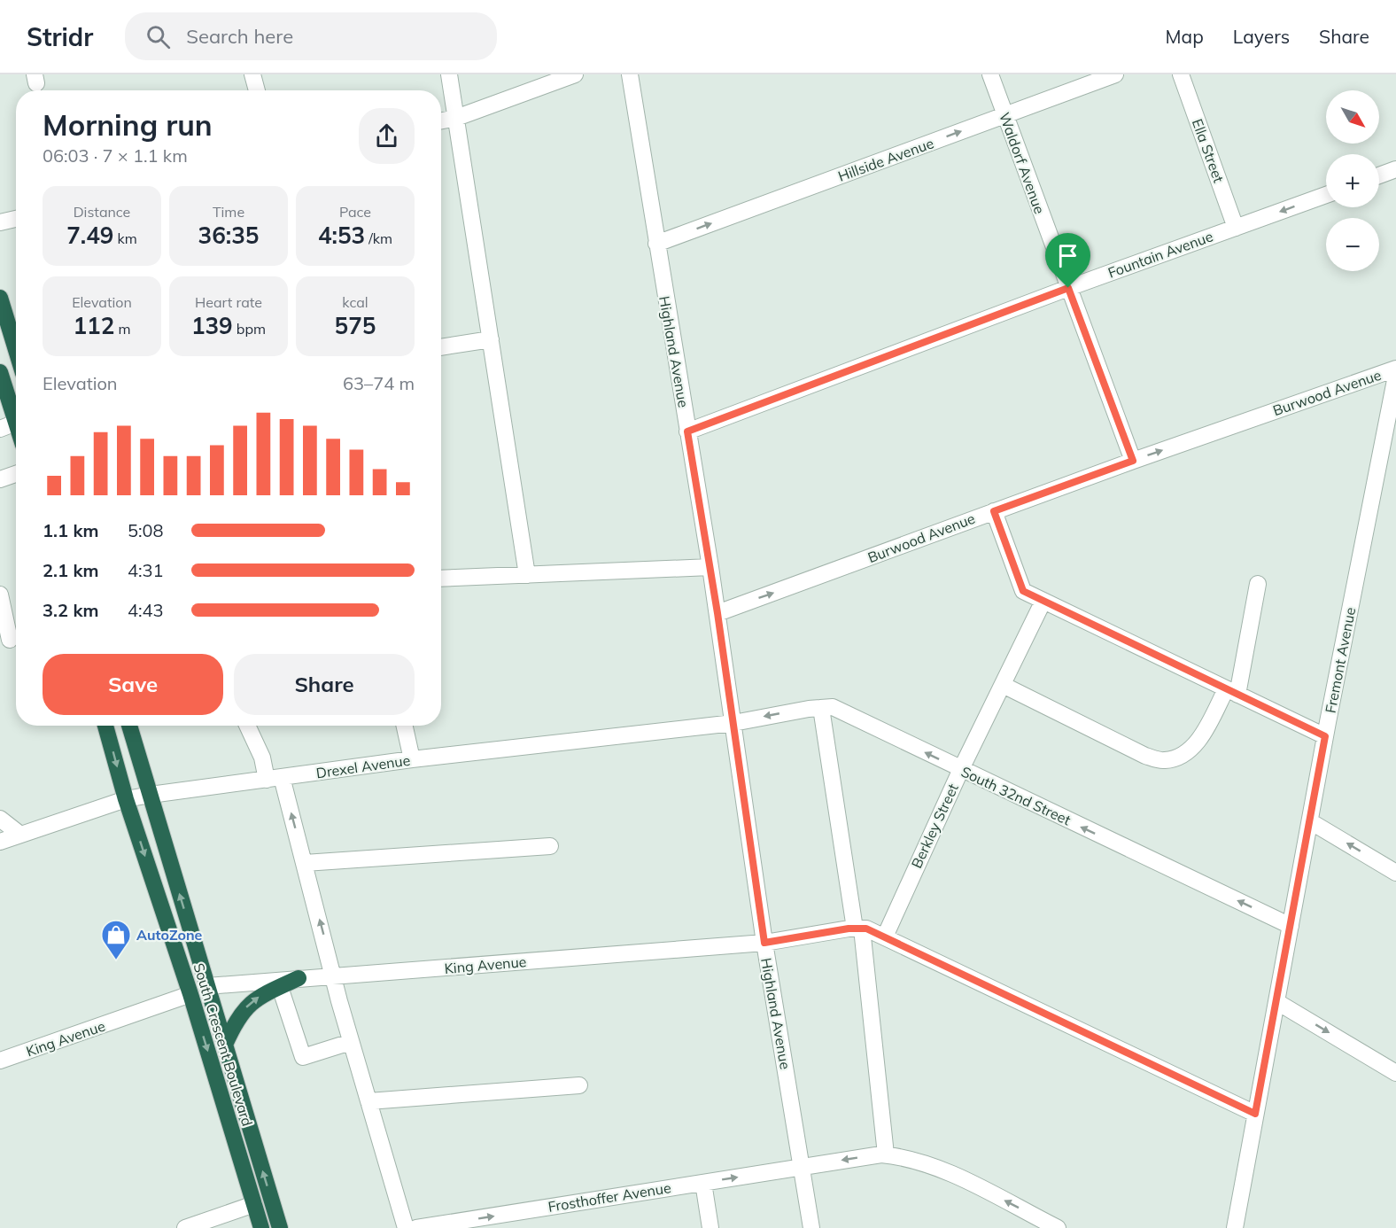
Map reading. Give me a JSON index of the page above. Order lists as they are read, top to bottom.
{
  "streets": {
    "highway": ["South Crescent Boulevard"],
    "street": [
      "Ella Street",
      "Hillside Avenue",
      "Waldorf Avenue",
      "Fountain Avenue",
      "Highland Avenue",
      "Burwood Avenue",
      "Fremont Avenue",
      "Drexel Avenue",
      "South 32nd Street",
      "Berkley Street",
      "King Avenue",
      "Frosthoffer Avenue"
    ]
  },
  "crossings": [
    ["Ella Street", "Fountain Avenue"],
    ["Hillside Avenue", "Waldorf Avenue"],
    ["Hillside Avenue", "Highland Avenue"],
    ["Waldorf Avenue", "Fountain Avenue"],
    ["Waldorf Avenue", "Burwood Avenue"],
    ["Fountain Avenue", "Highland Avenue"],
    ["Highland Avenue", "Burwood Avenue"],
    ["Highland Avenue", "Drexel Avenue"],
    ["Highland Avenue", "South 32nd Street"],
    ["Highland Avenue", "King Avenue"],
    ["Highland Avenue", "Frosthoffer Avenue"],
    ["Fremont Avenue", "South 32nd Street"],
    ["Drexel Avenue", "South 32nd Street"],
    ["Drexel Avenue", "South Crescent Boulevard"],
    ["South 32nd Street", "Berkley Street"],
    ["King Avenue", "South Crescent Boulevard"]
  ],
  "one_way": ["Hillside Avenue", "Burwood Avenue", "South 32nd Street"],
  "places": {
    "shop": ["AutoZone"]
  },
  "north": "bottom right",
  "page": {
    "header": "Stridr",
    "search": "Search here",
    "nav": ["Map", "Layers", "Share"],
    "map_buttons": ["+", "−"],
    "heading": ["Morning run", "06:03 · 7 × 1.1 km"],
    "stats": [
      ["Distance", "7.49 km"],
      ["Time", "36:35"],
      ["Pace", "4:53 /km"],
      ["Elevation", "112 m"],
      ["Heart rate", "139 bpm"],
      ["kcal", "575"]
    ],
    "chart": ["Elevation", "63–74 m"],
    "list": [
      {
        "name": "1.1 km",
        "note": "5:08"
      },
      {
        "name": "2.1 km",
        "note": "4:31"
      },
      {
        "name": "3.2 km",
        "note": "4:43"
      }
    ],
    "buttons": ["Save", "Share"]
  }
}
